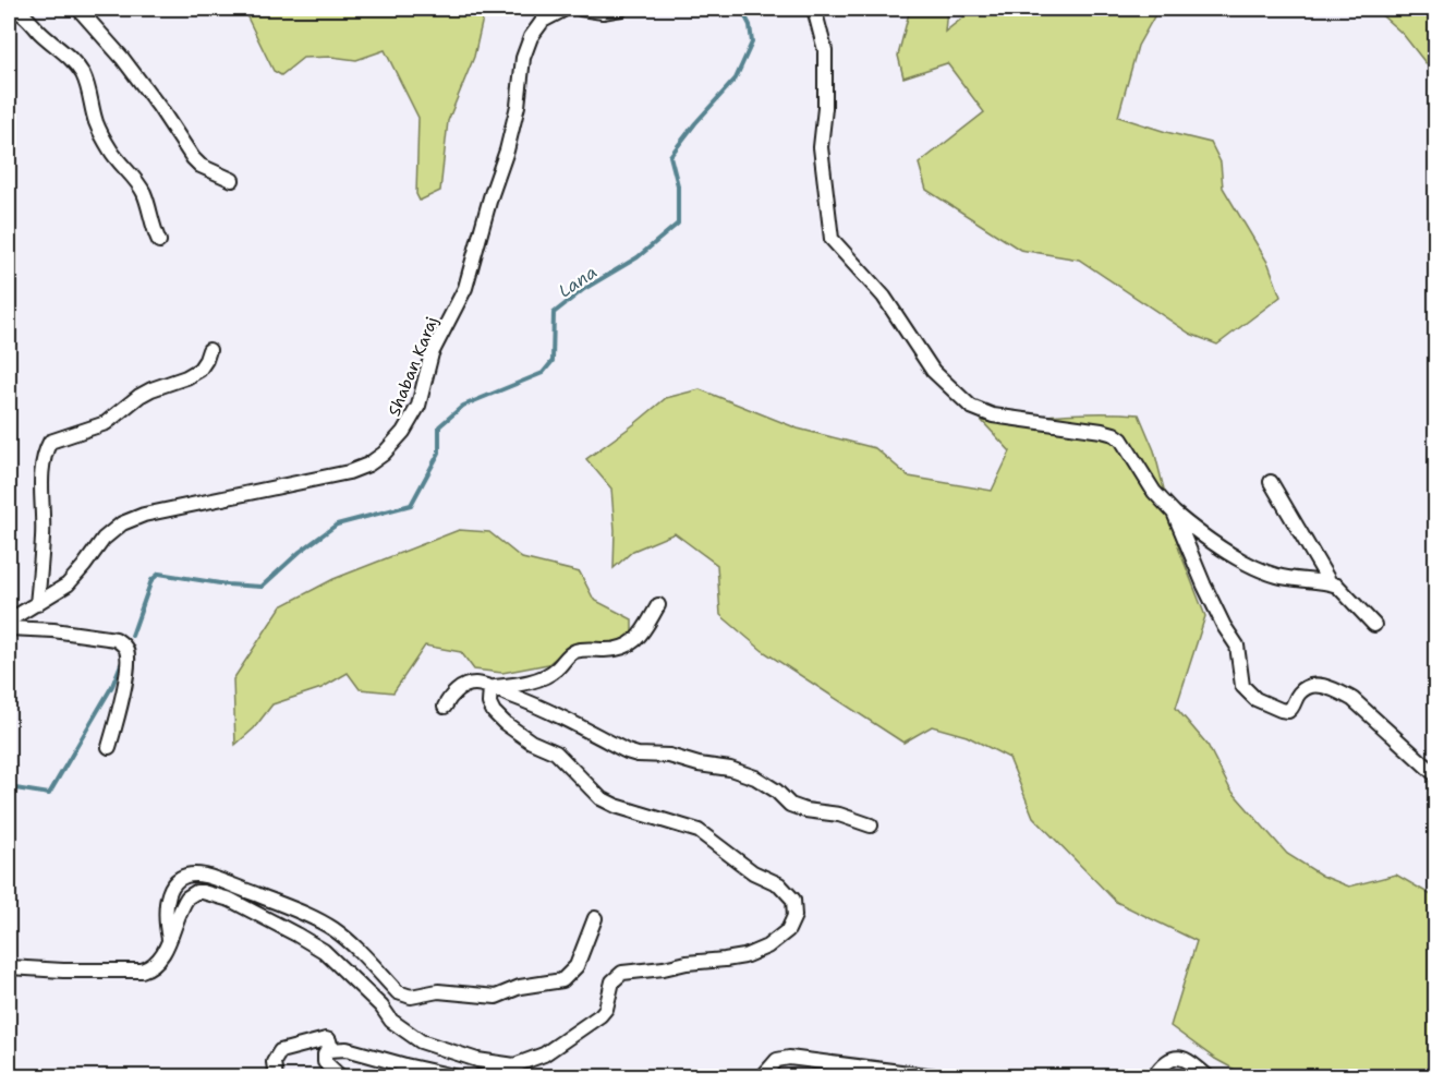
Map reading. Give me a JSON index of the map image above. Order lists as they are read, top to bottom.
{
  "streets": {
    "street": ["Shaban Karaj"]
  },
  "water": ["Lana"]
}
